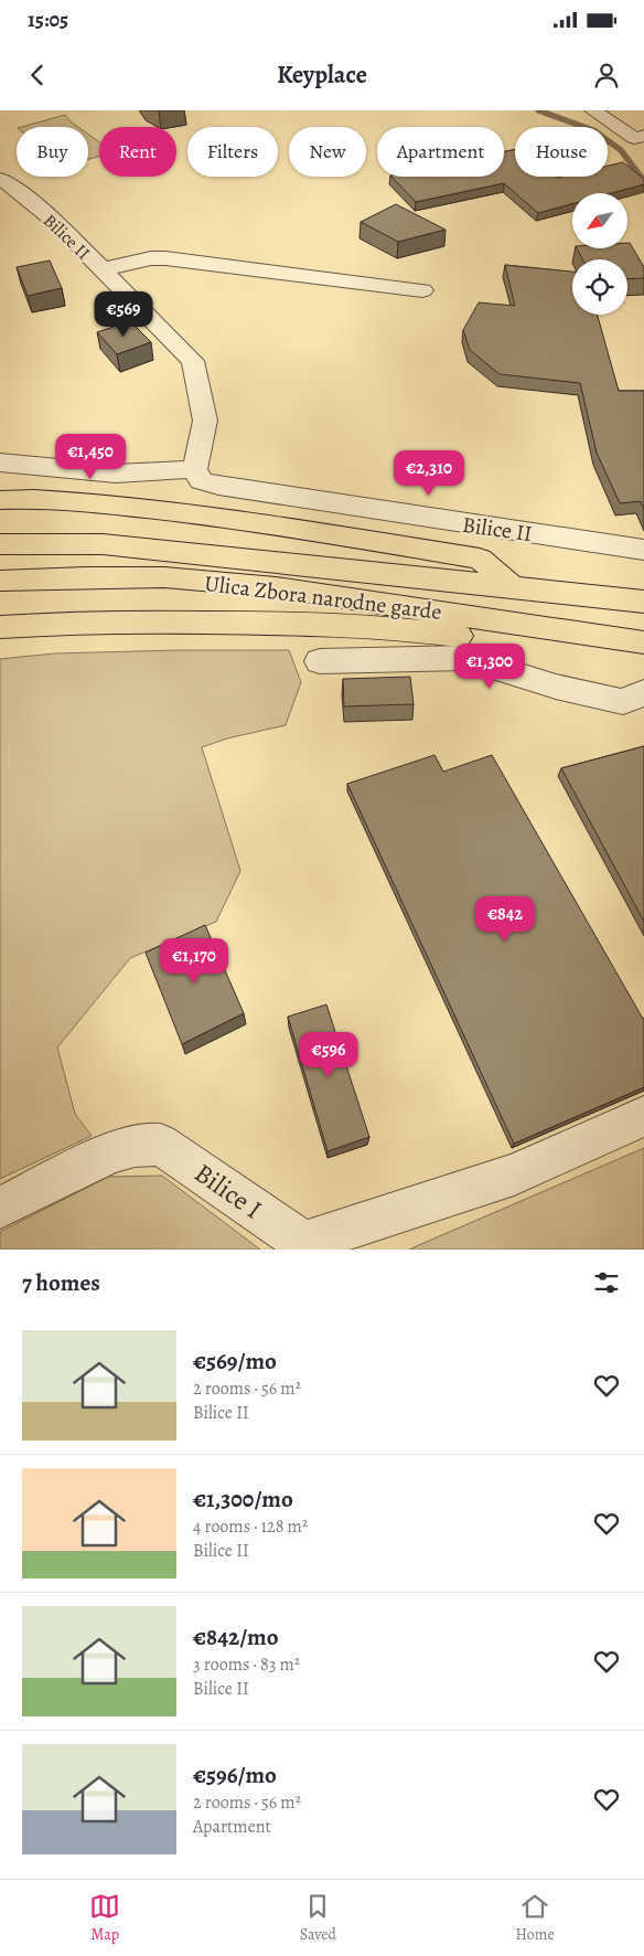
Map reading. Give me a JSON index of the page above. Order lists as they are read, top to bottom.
{
  "streets": {
    "highway": ["Ulica Zbora narodne garde"],
    "street": ["Bilice II", "Bilice I"]
  },
  "north": "bottom left",
  "page": {
    "status": "15:05",
    "header": "Keyplace",
    "chip": [
      "Buy",
      "Rent",
      "Filters",
      "New",
      "Apartment",
      "House"
    ],
    "price": [
      "€569",
      "€1,450",
      "€2,310",
      "€1,300",
      "€842",
      "€1,170",
      "€596"
    ],
    "heading": "7 homes",
    "list": [
      {
        "name": "€569/mo",
        "note": "2 rooms · 56 m² · Bilice II"
      },
      {
        "name": "€1,300/mo",
        "note": "4 rooms · 128 m² · Bilice II"
      },
      {
        "name": "€842/mo",
        "note": "3 rooms · 83 m² · Bilice II"
      },
      {
        "name": "€596/mo",
        "note": "2 rooms · 56 m² · Apartment"
      }
    ],
    "tabs": ["Map", "Saved", "Home"]
  }
}
